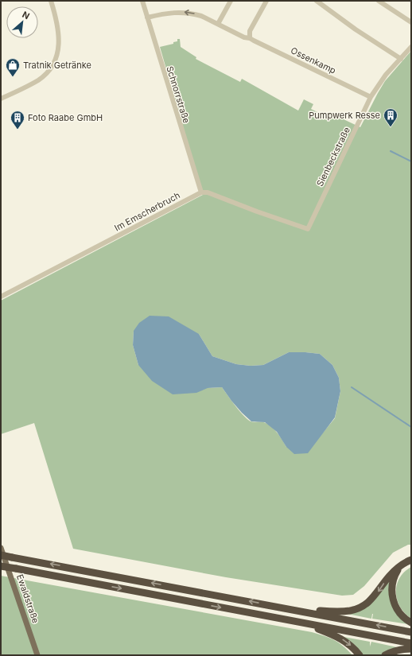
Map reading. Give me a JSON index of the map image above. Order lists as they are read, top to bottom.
{
  "streets": {
    "main road": ["Ewaldstraße"],
    "street": [
      "Ossenkamp",
      "Schnorrstraße",
      "Sienbeckstraße",
      "Im Emscherbruch"
    ]
  },
  "crossings": [
    ["Ossenkamp", "Schnorrstraße"],
    ["Ossenkamp", "Sienbeckstraße"],
    ["Schnorrstraße", "Sienbeckstraße"],
    ["Schnorrstraße", "Im Emscherbruch"],
    ["Sienbeckstraße", "Im Emscherbruch"]
  ],
  "places": {
    "shop": ["Tratnik Getränke"],
    "building": ["Pumpwerk Resse", "Foto Raabe GmbH"]
  },
  "north": "top right"
}
